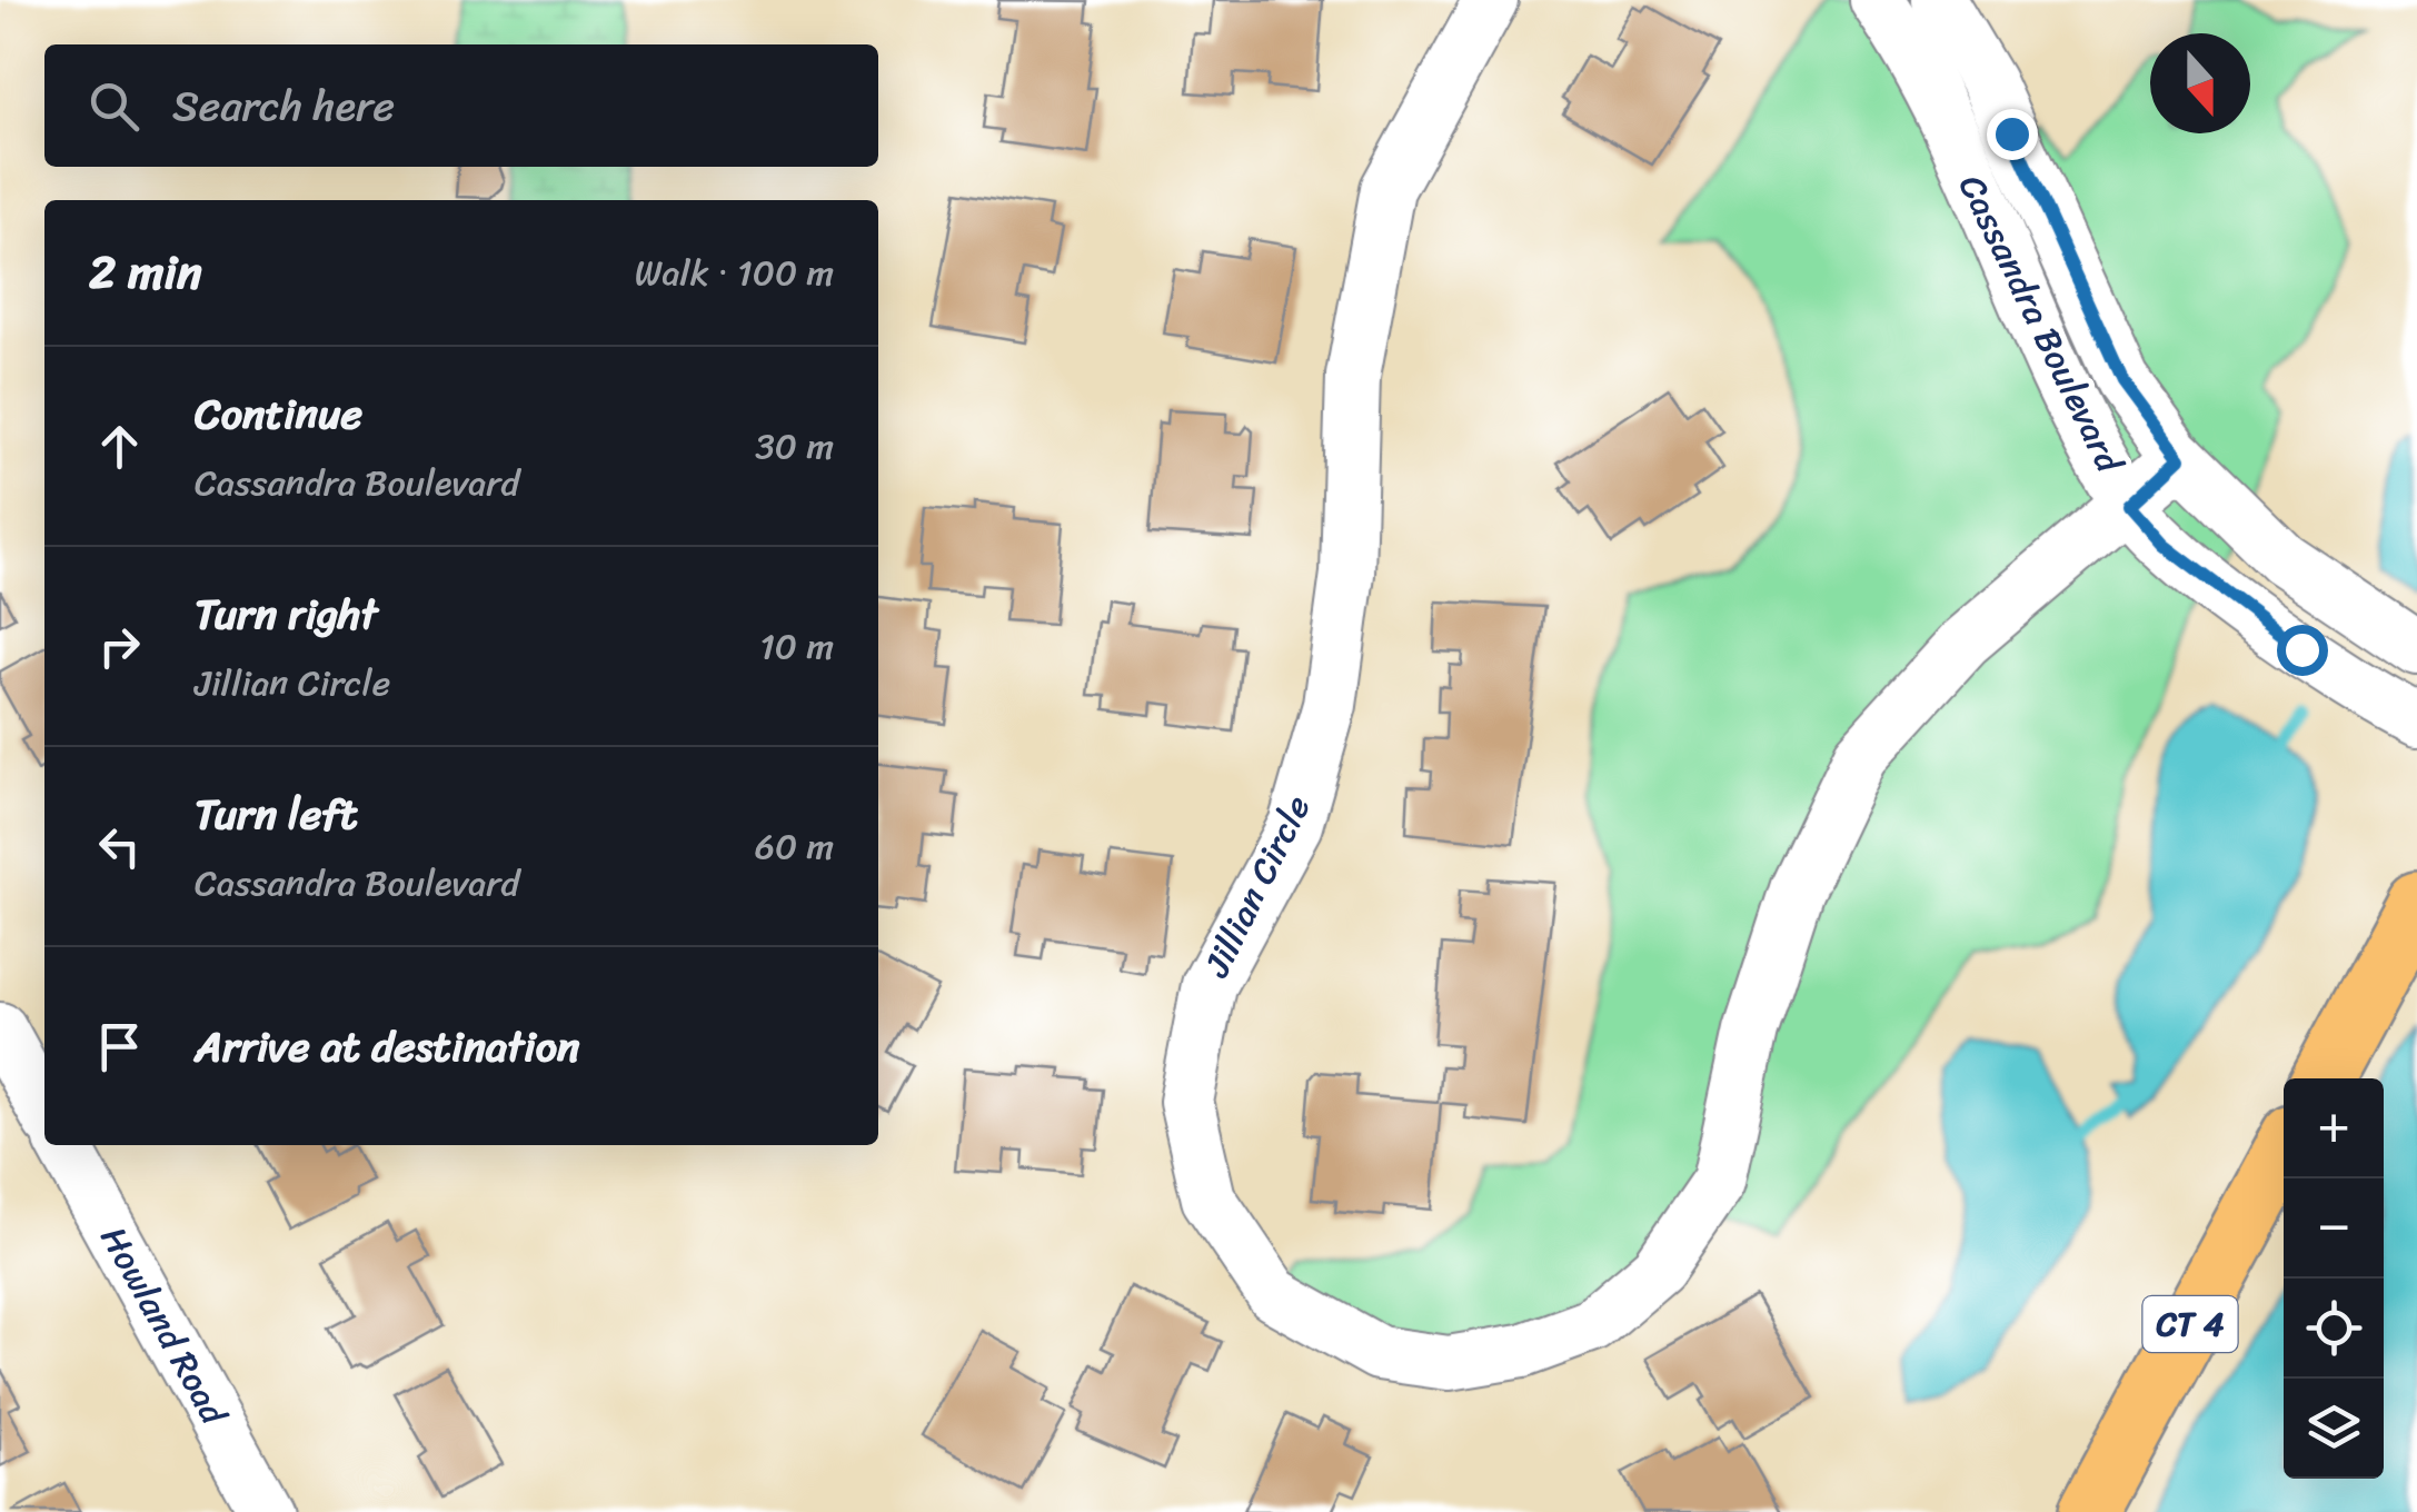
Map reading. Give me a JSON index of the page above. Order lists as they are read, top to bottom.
{
  "streets": {
    "main road": ["CT 4"],
    "street": ["Cassandra Boulevard", "Jillian Circle", "Howland Road"]
  },
  "crossings": [
    ["Cassandra Boulevard", "Jillian Circle"]
  ],
  "north": "bottom",
  "page": {
    "search": "Search here",
    "heading": ["2 min", "Walk · 100 m"],
    "list": [
      ["Continue", "Cassandra Boulevard", "30 m"],
      ["Turn right", "Jillian Circle", "10 m"],
      ["Turn left", "Cassandra Boulevard", "60 m"],
      "Arrive at destination"
    ],
    "map_buttons": ["+", "−"]
  }
}
